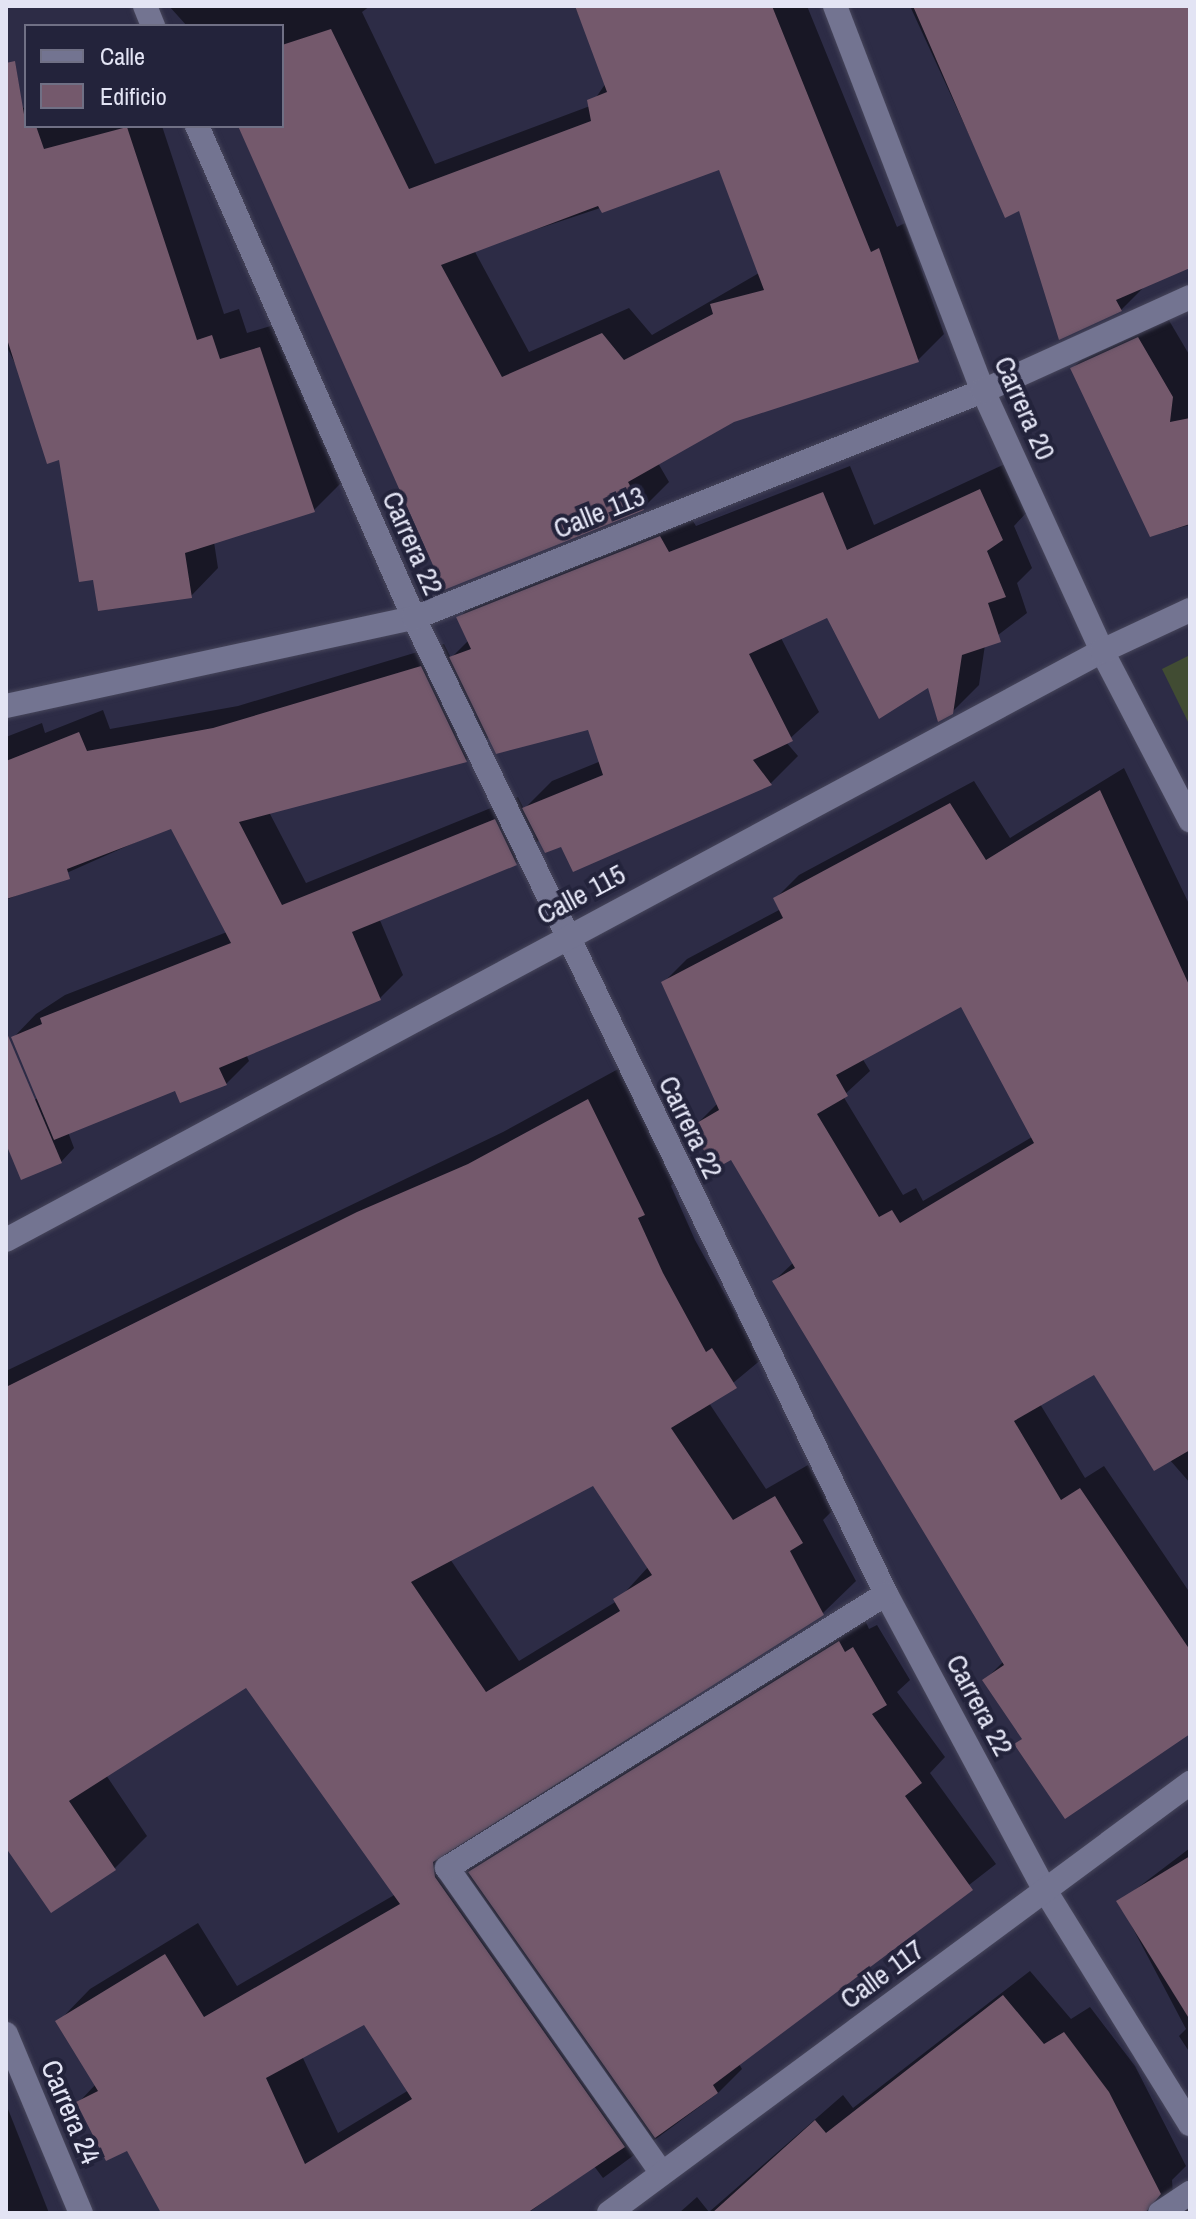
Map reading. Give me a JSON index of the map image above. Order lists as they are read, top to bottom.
{
  "streets": {
    "street": [
      "Carrera 20",
      "Calle 113",
      "Carrera 22",
      "Calle 115",
      "Calle 117",
      "Carrera 24"
    ]
  },
  "crossings": [
    ["Carrera 20", "Calle 113"],
    ["Carrera 20", "Calle 115"],
    ["Calle 113", "Carrera 22"],
    ["Carrera 22", "Calle 115"],
    ["Carrera 22", "Calle 117"]
  ],
  "legend": ["Calle", "Edificio"]
}
